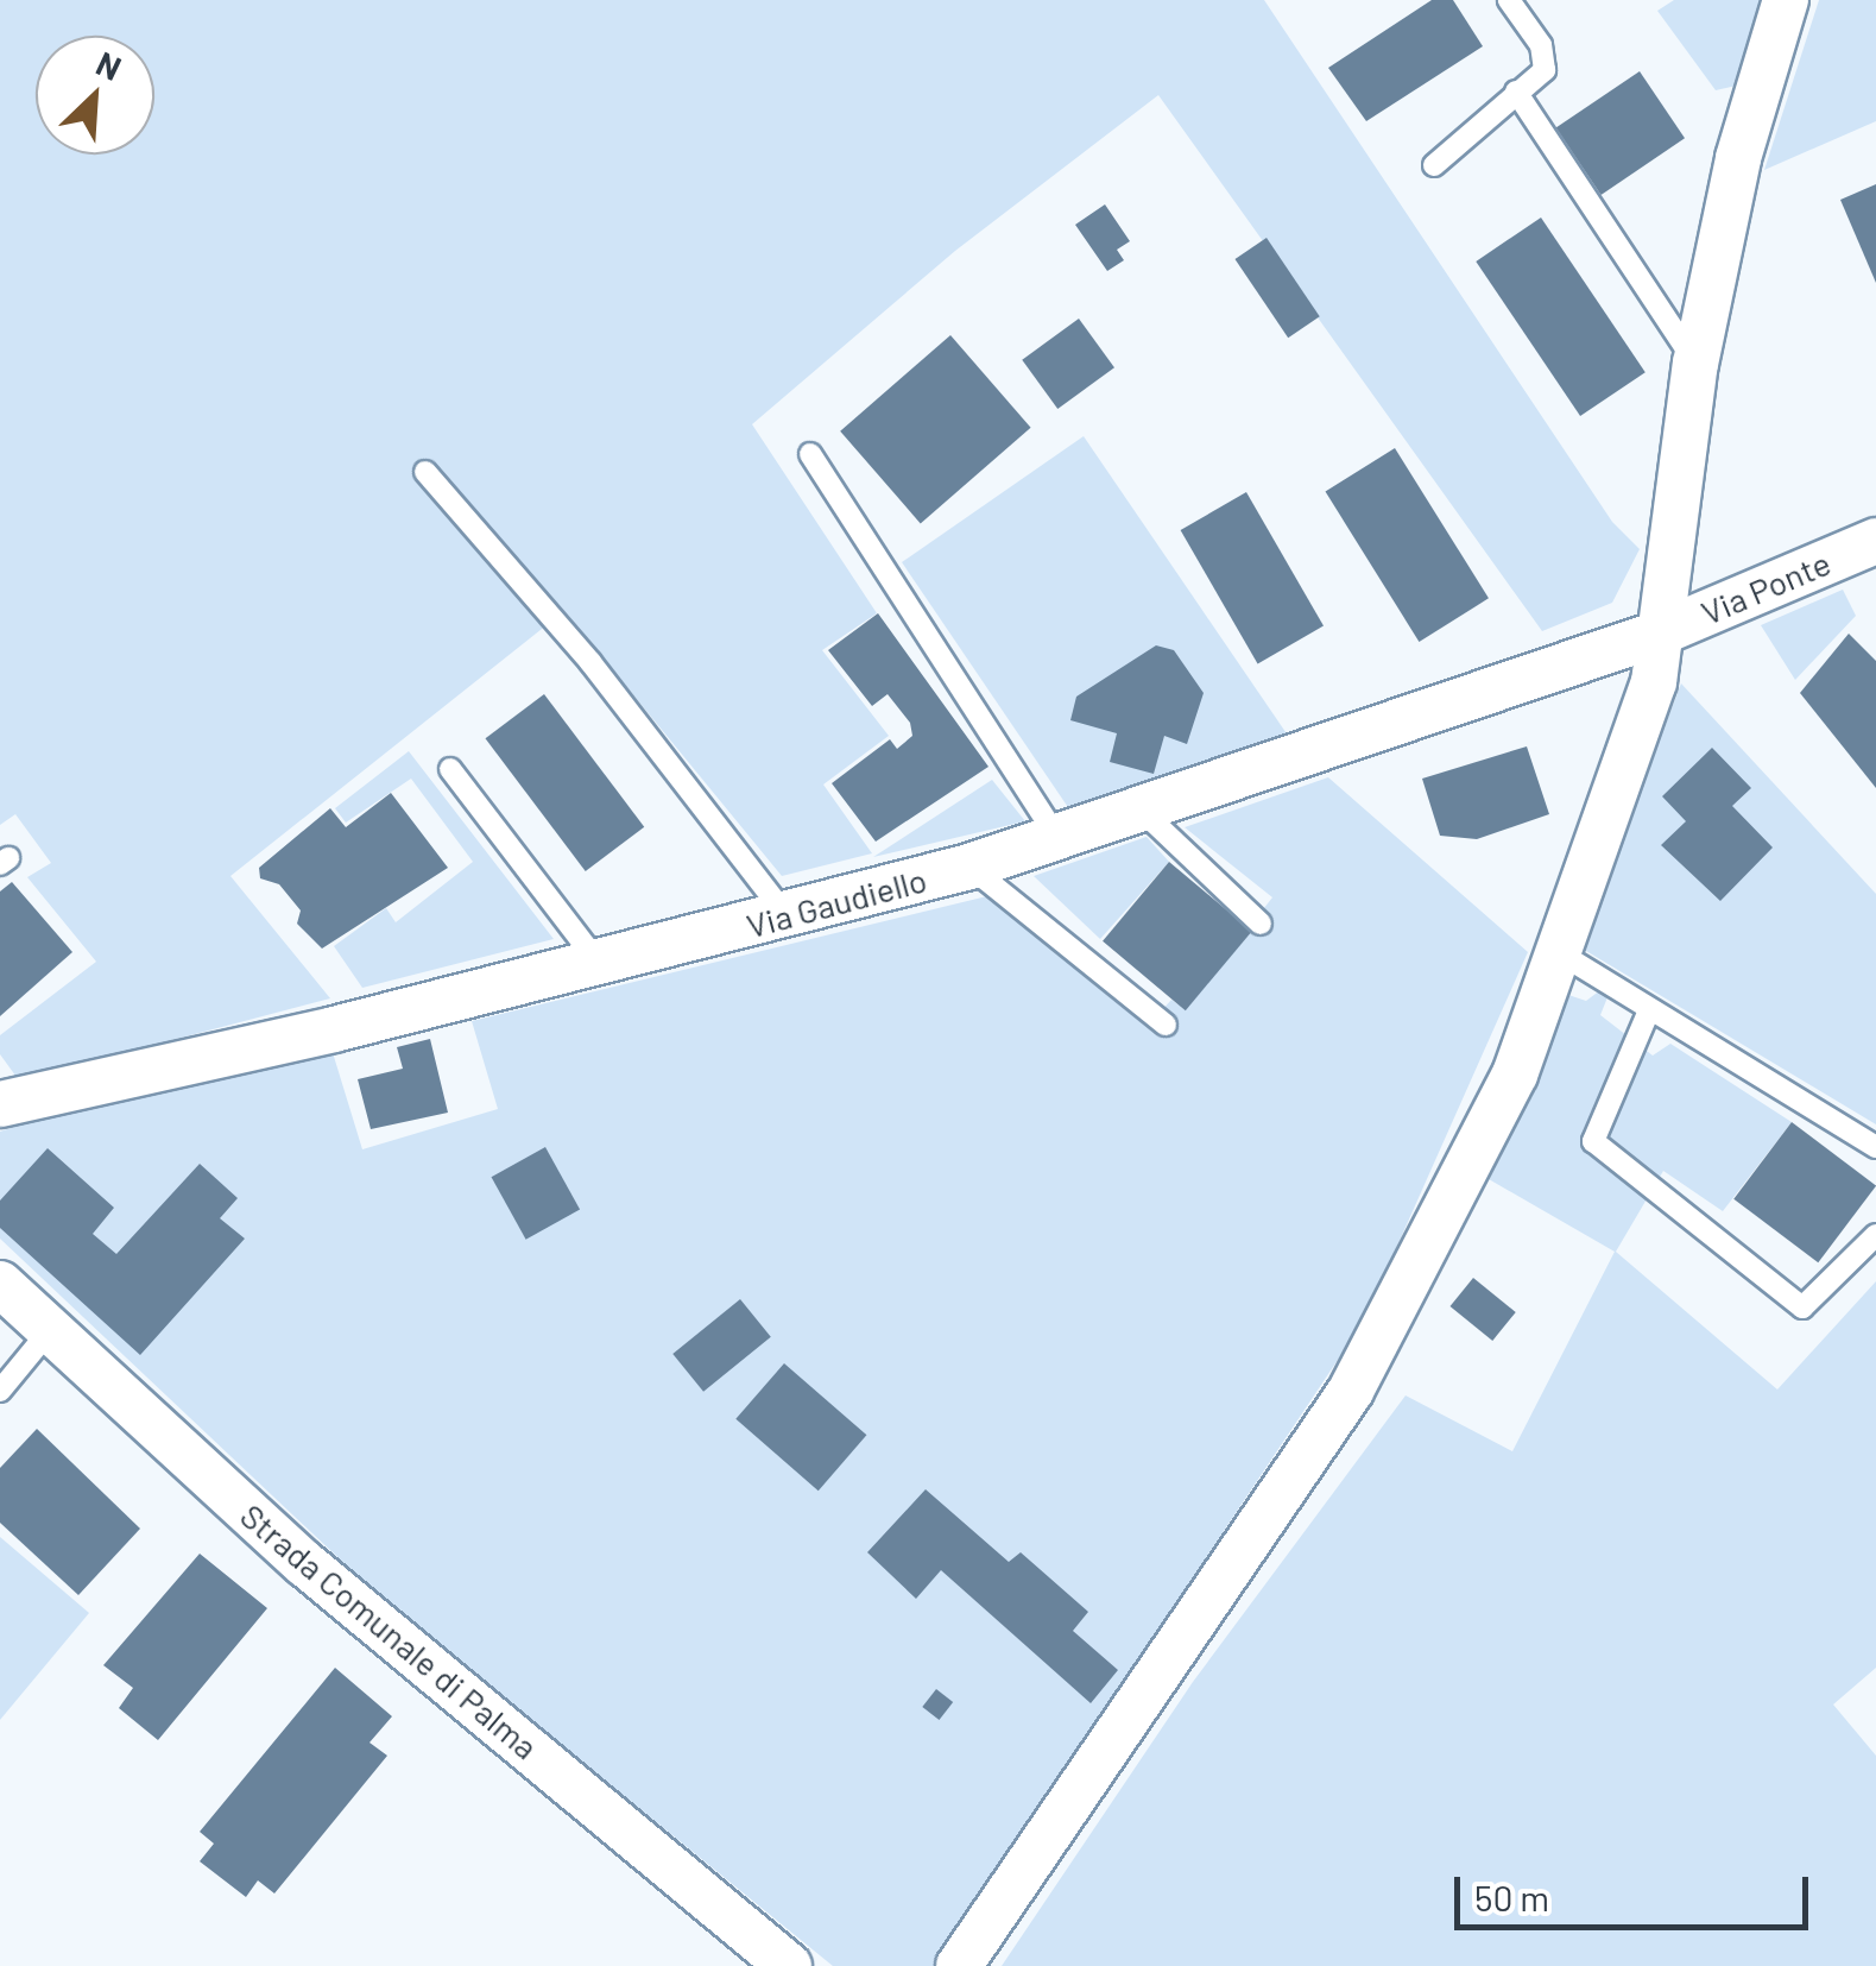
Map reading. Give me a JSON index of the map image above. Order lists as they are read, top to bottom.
{
  "streets": {
    "street": ["Via Ponte", "Via Gaudiello", "Strada Comunale di Palma"]
  },
  "crossings": [
    ["Via Ponte", "Via Gaudiello"]
  ],
  "scale_bar": "50 m",
  "north": "top right"
}
